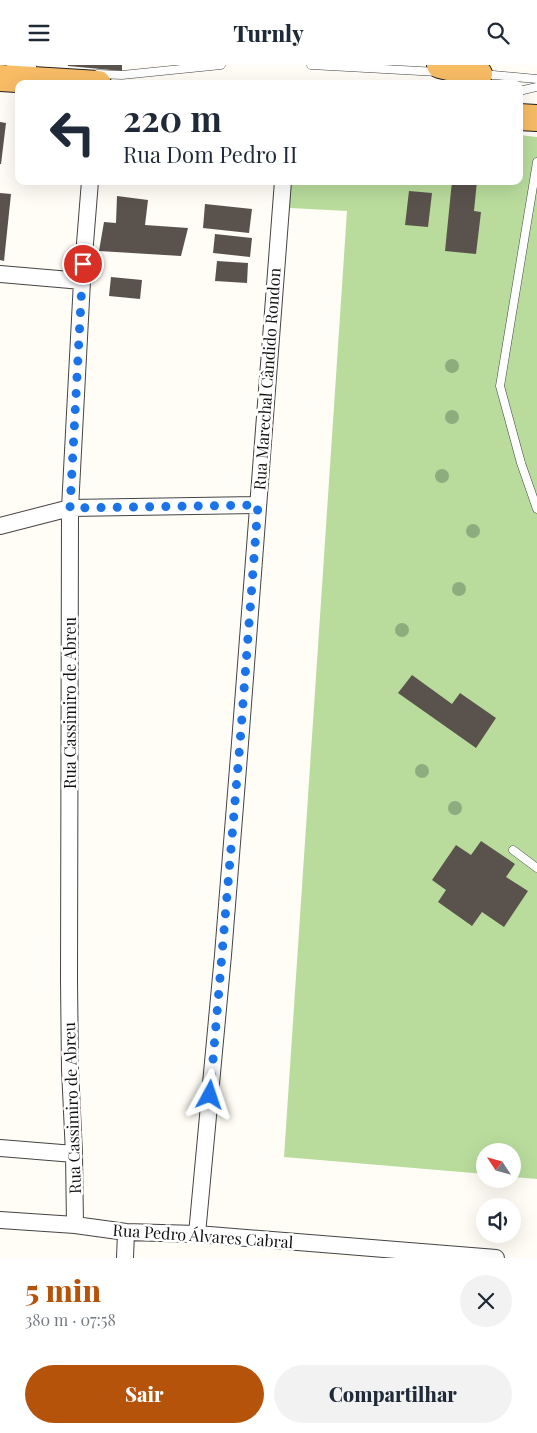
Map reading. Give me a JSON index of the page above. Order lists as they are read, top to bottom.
{
  "streets": {
    "street": ["Rua Marechal Cândido Rondon", "Rua Cassimiro de Abreu", "Rua Pedro Álvares Cabral"]
  },
  "crossings": [
    ["Rua Marechal Cândido Rondon", "Rua Pedro Álvares Cabral"],
    ["Rua Cassimiro de Abreu", "Rua Pedro Álvares Cabral"]
  ],
  "north": "top left",
  "page": {
    "header": "Turnly",
    "turn": ["220 m", "Rua Dom Pedro II"],
    "heading": ["5 min", "380 m · 07:58"],
    "buttons": ["Sair", "Compartilhar"]
  }
}
